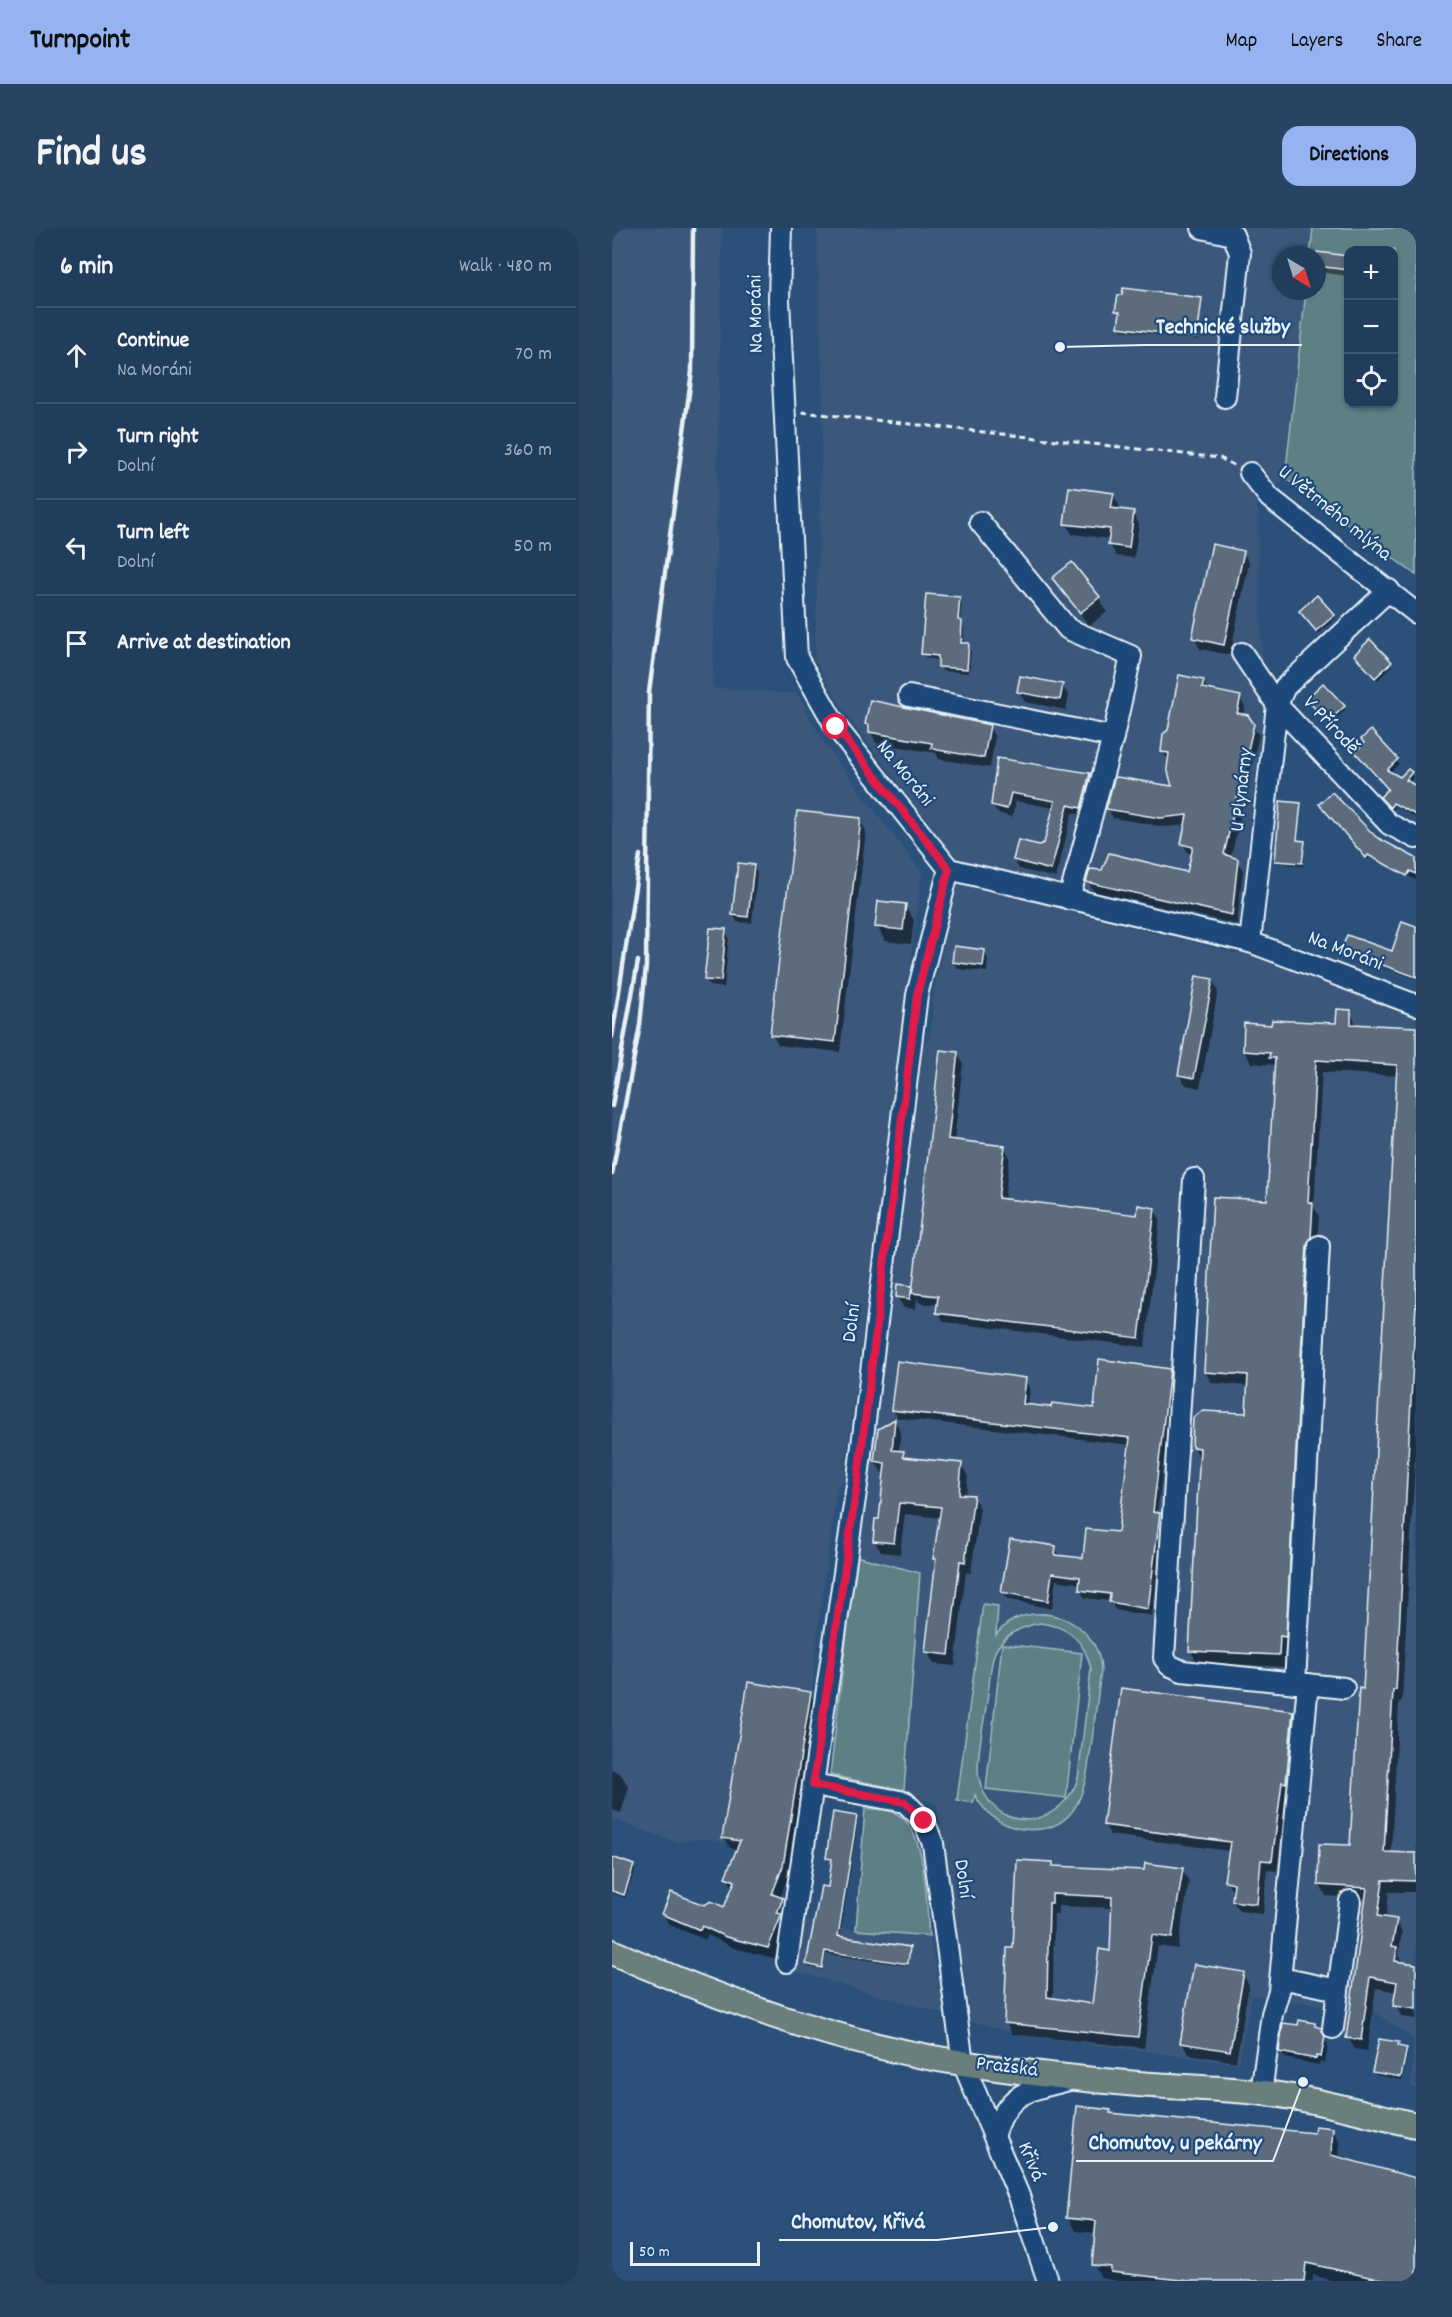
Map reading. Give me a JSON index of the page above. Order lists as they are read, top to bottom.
{
  "streets": {
    "main road": ["Pražská"],
    "street": [
      "Na Moráni",
      "U Větrného mlýna",
      "V Přírodě",
      "U Plynárny",
      "Dolní",
      "Křivá"
    ]
  },
  "crossings": [
    ["Na Moráni", "U Plynárny"],
    ["Na Moráni", "Dolní"],
    ["U Větrného mlýna", "V Přírodě"],
    ["V Přírodě", "U Plynárny"],
    ["Dolní", "Pražská"],
    ["Dolní", "Křivá"],
    ["Pražská", "Křivá"]
  ],
  "places": ["Technické služby", "Chomutov, u pekárny", "Chomutov, Křivá"],
  "scale_bar": "50 m",
  "north": "bottom right",
  "page": {
    "header": "Turnpoint",
    "nav": ["Map", "Layers", "Share"],
    "title": "Find us",
    "buttons": "Directions",
    "heading": ["6 min", "Walk · 480 m"],
    "map_buttons": ["+", "−"],
    "list": [
      ["Continue", "Na Moráni", "70 m"],
      ["Turn right", "Dolní", "360 m"],
      ["Turn left", "Dolní", "50 m"],
      "Arrive at destination"
    ],
    "scale": "50 m"
  }
}
